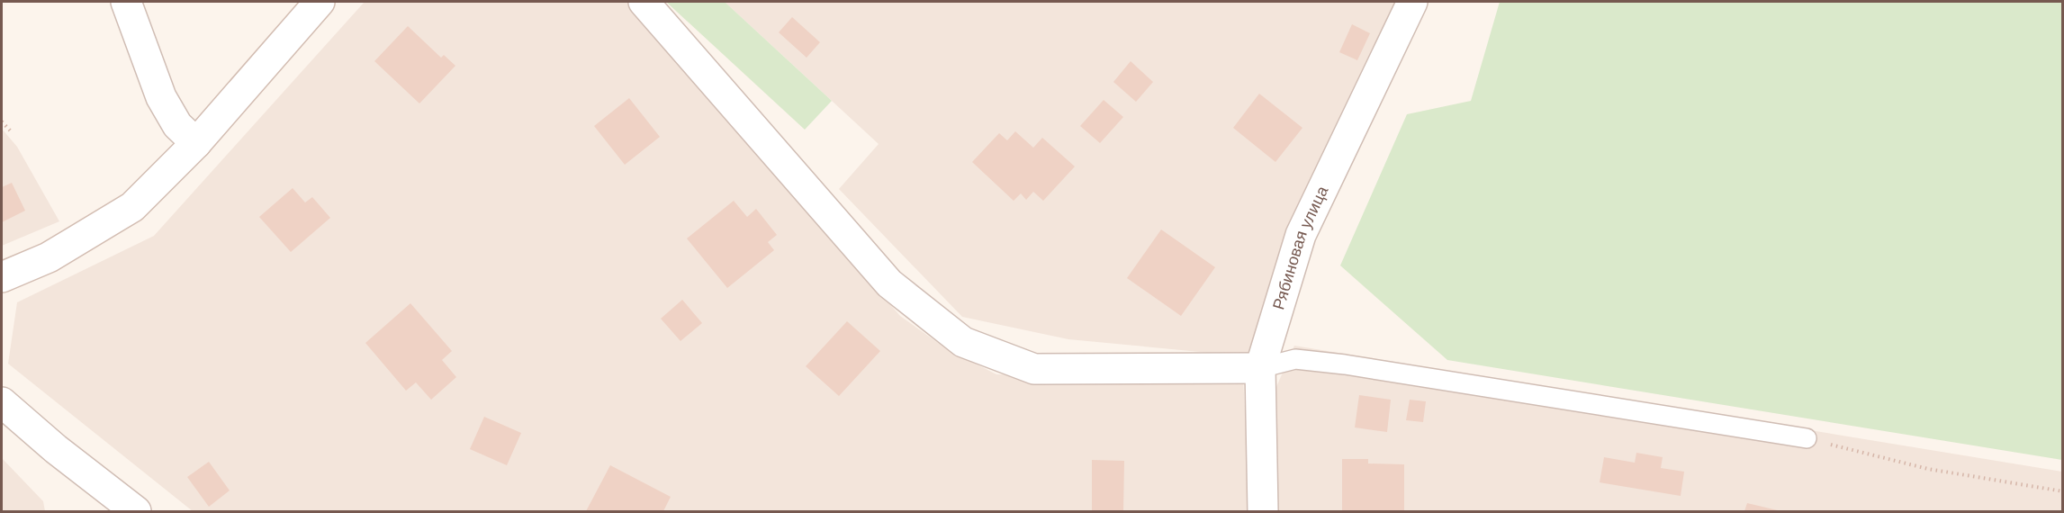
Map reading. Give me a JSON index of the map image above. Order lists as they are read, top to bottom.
{
  "streets": {
    "street": ["Рябиновая улица"]
  }
}
